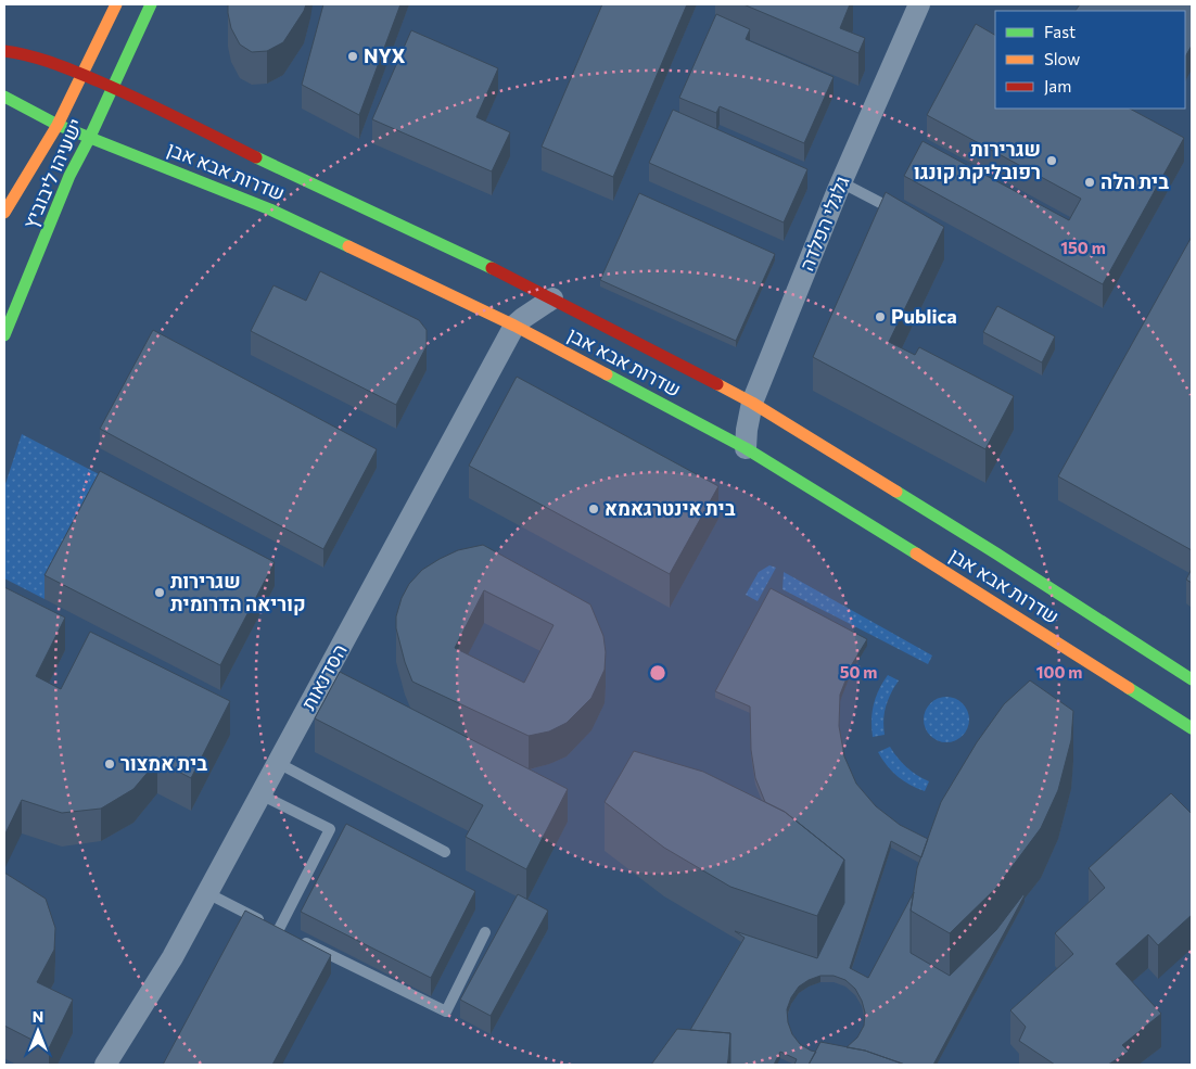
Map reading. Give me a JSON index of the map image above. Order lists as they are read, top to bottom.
{
  "streets": {
    "main road": ["שדרות אבא אבן", "ישעיהו ליבוביץ"],
    "street": ["גלגלי הפלדה", "הסדנאות"]
  },
  "crossings": [
    ["שדרות אבא אבן", "ישעיהו ליבוביץ"],
    ["שדרות אבא אבן", "גלגלי הפלדה"],
    ["שדרות אבא אבן", "הסדנאות"]
  ],
  "places": [
    "NYX",
    "שגרירות רפובליקת קונגו",
    "בית הלה",
    "Publica",
    "בית אינטרגאמא",
    "שגרירות קוריאה הדרומית",
    "בית אמצור"
  ],
  "legend": ["Fast", "Slow", "Jam"],
  "north": "top",
  "rings": ["150 m", "50 m", "100 m"]
}
